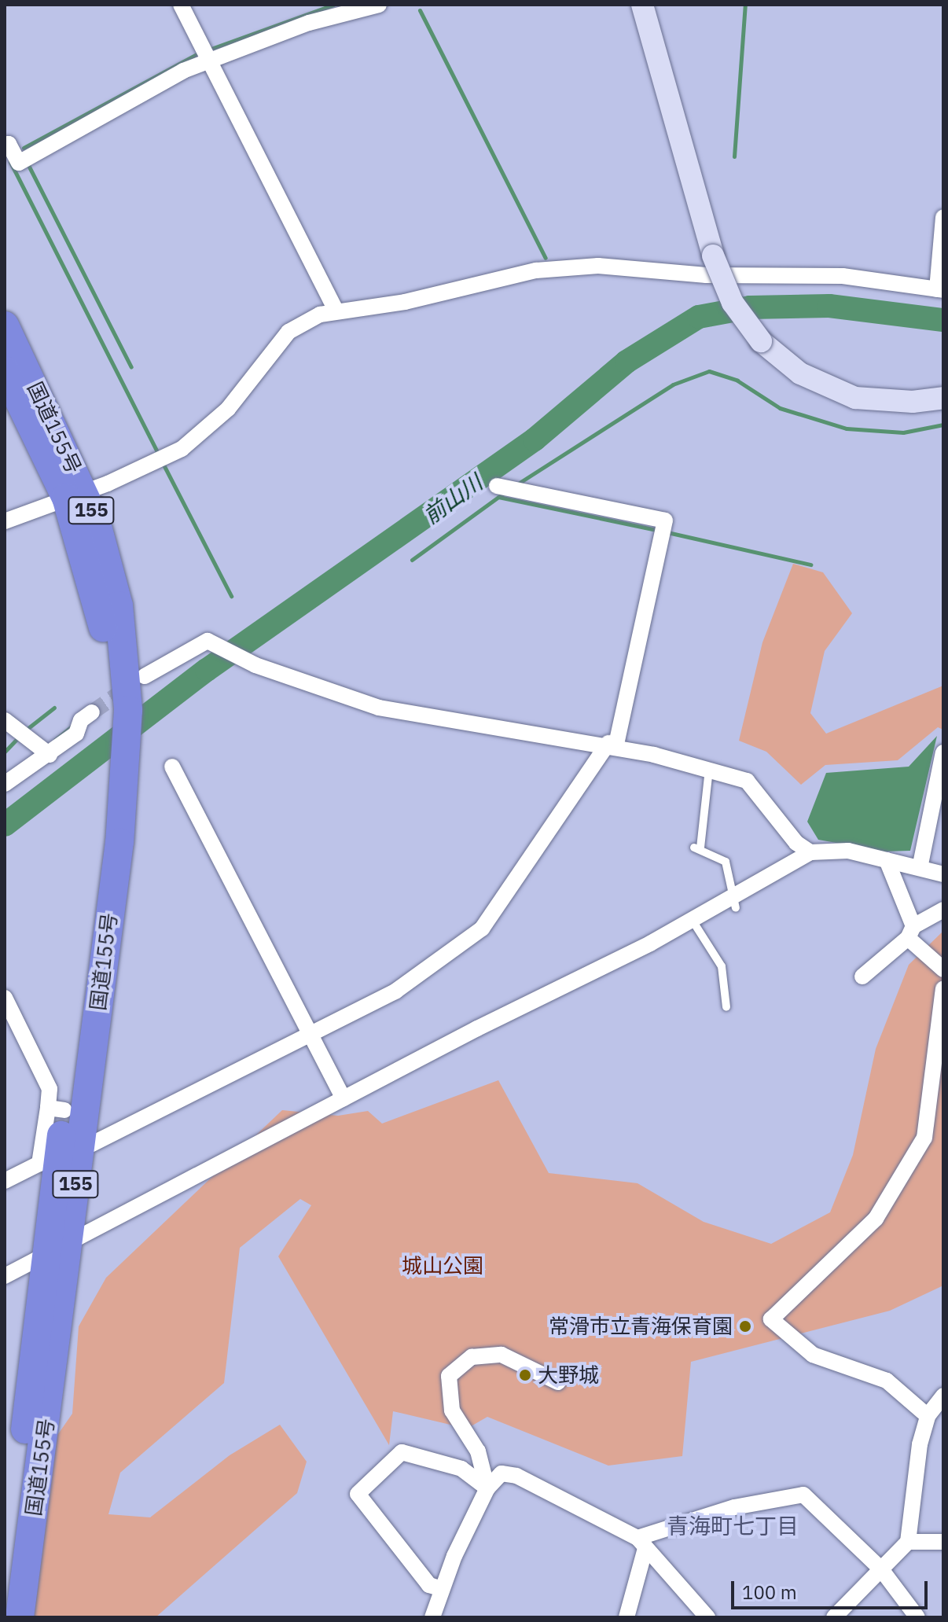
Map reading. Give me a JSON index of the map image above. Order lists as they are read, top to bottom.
{
  "streets": {
    "highway": ["国道155号", "155"]
  },
  "districts": ["青海町七丁目"],
  "water": ["前山川"],
  "parks": ["城山公園"],
  "places": ["常滑市立青海保育園", "大野城"],
  "scale_bar": "100 m"
}
